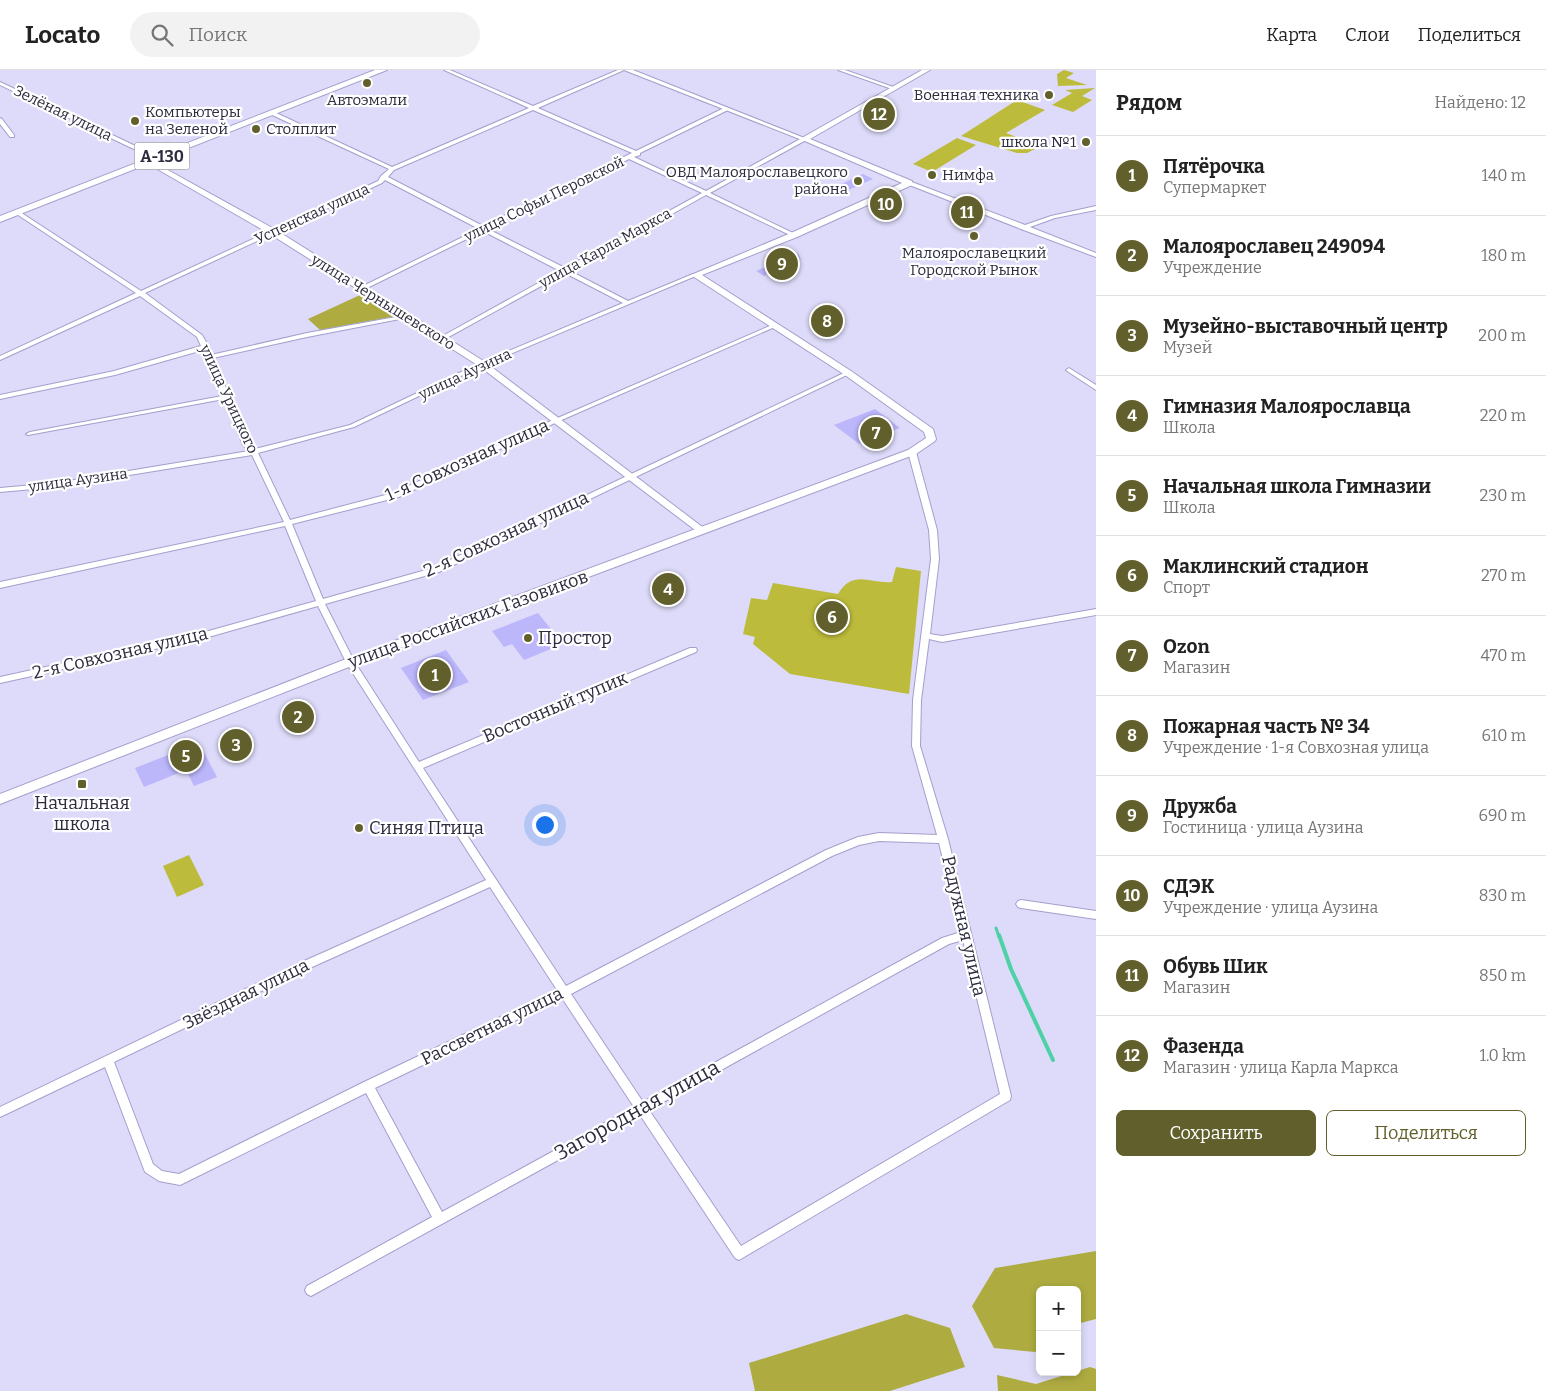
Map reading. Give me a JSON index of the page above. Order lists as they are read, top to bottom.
{
  "streets": {
    "main road": [
      "А-130",
      "улица Карла Маркса",
      "улица Аузина",
      "улица Российских Газовиков"
    ],
    "street": [
      "Зелёная улица",
      "улица Софьи Перовской",
      "Успенская улица",
      "улица Чернышевского",
      "улица Урицкого",
      "1-я Совхозная улица",
      "2-я Совхозная улица",
      "Восточный тупик",
      "Радужная улица",
      "Звёздная улица",
      "Рассветная улица",
      "Загородная улица"
    ]
  },
  "crossings": [
    ["Зелёная улица", "А-130"],
    ["Зелёная улица", "улица Чернышевского"],
    ["А-130", "улица Чернышевского"],
    ["А-130", "улица Урицкого"],
    ["улица Софьи Перовской", "улица Чернышевского"],
    ["Успенская улица", "улица Чернышевского"],
    ["Успенская улица", "улица Урицкого"],
    ["улица Карла Маркса", "улица Чернышевского"],
    ["улица Чернышевского", "улица Аузина"],
    ["улица Чернышевского", "1-я Совхозная улица"],
    ["улица Чернышевского", "2-я Совхозная улица"],
    ["улица Чернышевского", "улица Российских Газовиков"],
    ["улица Аузина", "улица Урицкого"],
    ["улица Урицкого", "1-я Совхозная улица"],
    ["улица Урицкого", "2-я Совхозная улица"],
    ["улица Урицкого", "улица Российских Газовиков"],
    ["2-я Совхозная улица", "улица Российских Газовиков"],
    ["улица Российских Газовиков", "Радужная улица"],
    ["Радужная улица", "Рассветная улица"],
    ["Радужная улица", "Загородная улица"],
    ["Звёздная улица", "Рассветная улица"]
  ],
  "places": {
    "other": [
      "Автоэмали",
      "Военная техника",
      "Компьютеры на Зеленой",
      "Столплит",
      "школа №1",
      "Нимфа",
      "ОВД Малоярославецкого района",
      "Малоярославецкий Городской Рынок",
      "Простор",
      "Синяя Птица"
    ],
    "transit": ["Начальная школа"]
  },
  "page": {
    "header": "Locato",
    "search": "Поиск",
    "nav": ["Карта", "Слои", "Поделиться"],
    "heading": ["Рядом", "Найдено: 12"],
    "pins": [
      "12",
      "10",
      "11",
      "9",
      "8",
      "7",
      "4",
      "6",
      "1",
      "2",
      "3",
      "5"
    ],
    "list": [
      {
        "mark": "1",
        "name": "Пятёрочка",
        "note": "Супермаркет",
        "value": "140 m"
      },
      {
        "mark": "2",
        "name": "Малоярославец 249094",
        "note": "Учреждение",
        "value": "180 m"
      },
      {
        "mark": "3",
        "name": "Музейно-выставочный центр",
        "note": "Музей",
        "value": "200 m"
      },
      {
        "mark": "4",
        "name": "Гимназия Малоярославца",
        "note": "Школа",
        "value": "220 m"
      },
      {
        "mark": "5",
        "name": "Начальная школа Гимназии",
        "note": "Школа",
        "value": "230 m"
      },
      {
        "mark": "6",
        "name": "Маклинский стадион",
        "note": "Спорт",
        "value": "270 m"
      },
      {
        "mark": "7",
        "name": "Ozon",
        "note": "Магазин",
        "value": "470 m"
      },
      {
        "mark": "8",
        "name": "Пожарная часть № 34",
        "note": "Учреждение · 1-я Совхозная улица",
        "value": "610 m"
      },
      {
        "mark": "9",
        "name": "Дружба",
        "note": "Гостиница · улица Аузина",
        "value": "690 m"
      },
      {
        "mark": "10",
        "name": "СДЭК",
        "note": "Учреждение · улица Аузина",
        "value": "830 m"
      },
      {
        "mark": "11",
        "name": "Обувь Шик",
        "note": "Магазин",
        "value": "850 m"
      },
      {
        "mark": "12",
        "name": "Фазенда",
        "note": "Магазин · улица Карла Маркса",
        "value": "1.0 km"
      }
    ],
    "buttons": ["Сохранить", "Поделиться"],
    "map_buttons": ["+", "−"]
  }
}
